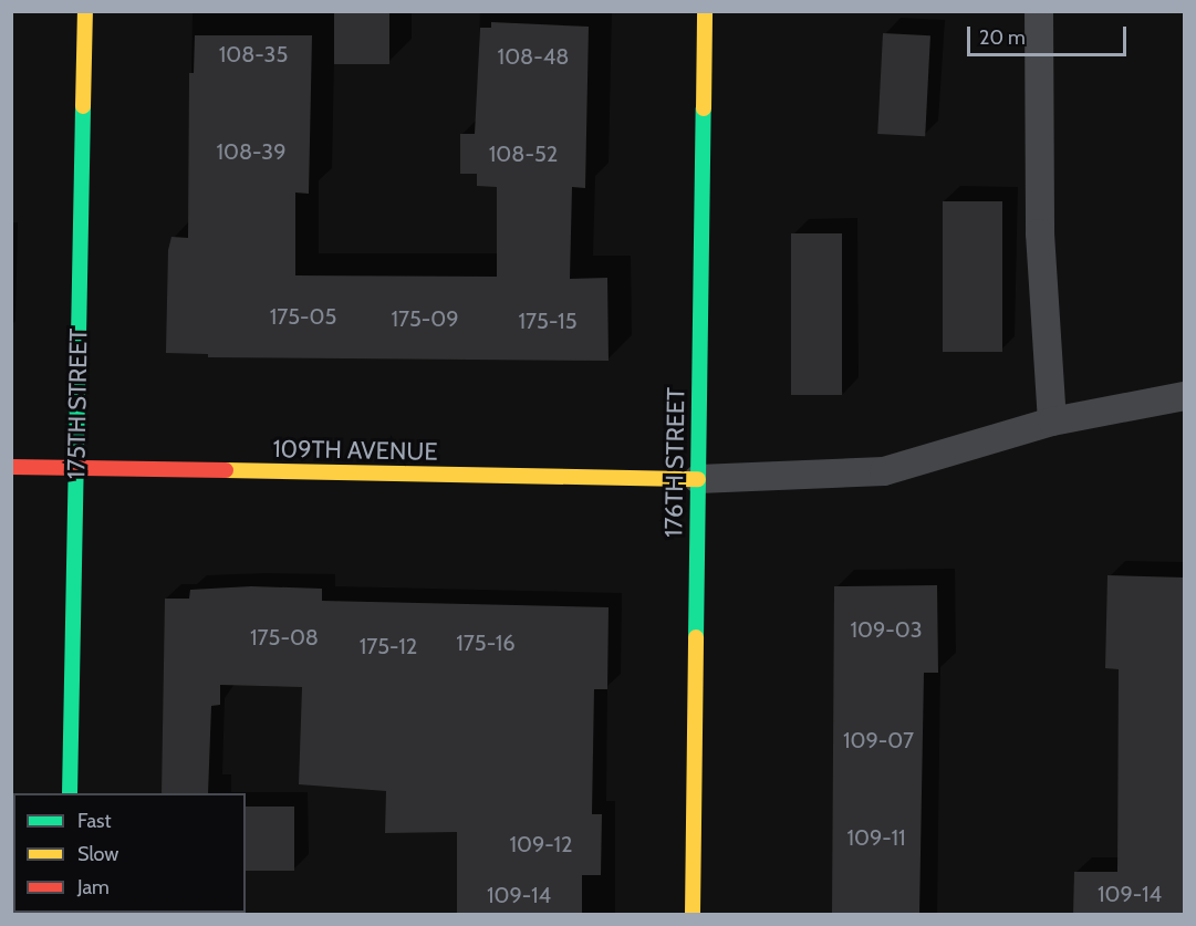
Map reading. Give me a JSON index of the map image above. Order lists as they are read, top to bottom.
{
  "streets": {
    "street": ["175TH STREET", "109TH AVENUE", "176TH STREET"]
  },
  "crossings": [
    ["175TH STREET", "109TH AVENUE"],
    ["109TH AVENUE", "176TH STREET"]
  ],
  "house_numbers": [
    "108-35",
    "108-48",
    "108-39",
    "108-52",
    "175-05",
    "175-09",
    "175-15",
    "109-03",
    "175-08",
    "175-16",
    "175-12",
    "109-07",
    "109-11",
    "109-12",
    "109-14",
    "109-14"
  ],
  "legend": ["Fast", "Slow", "Jam"],
  "scale_bar": "20 m"
}
